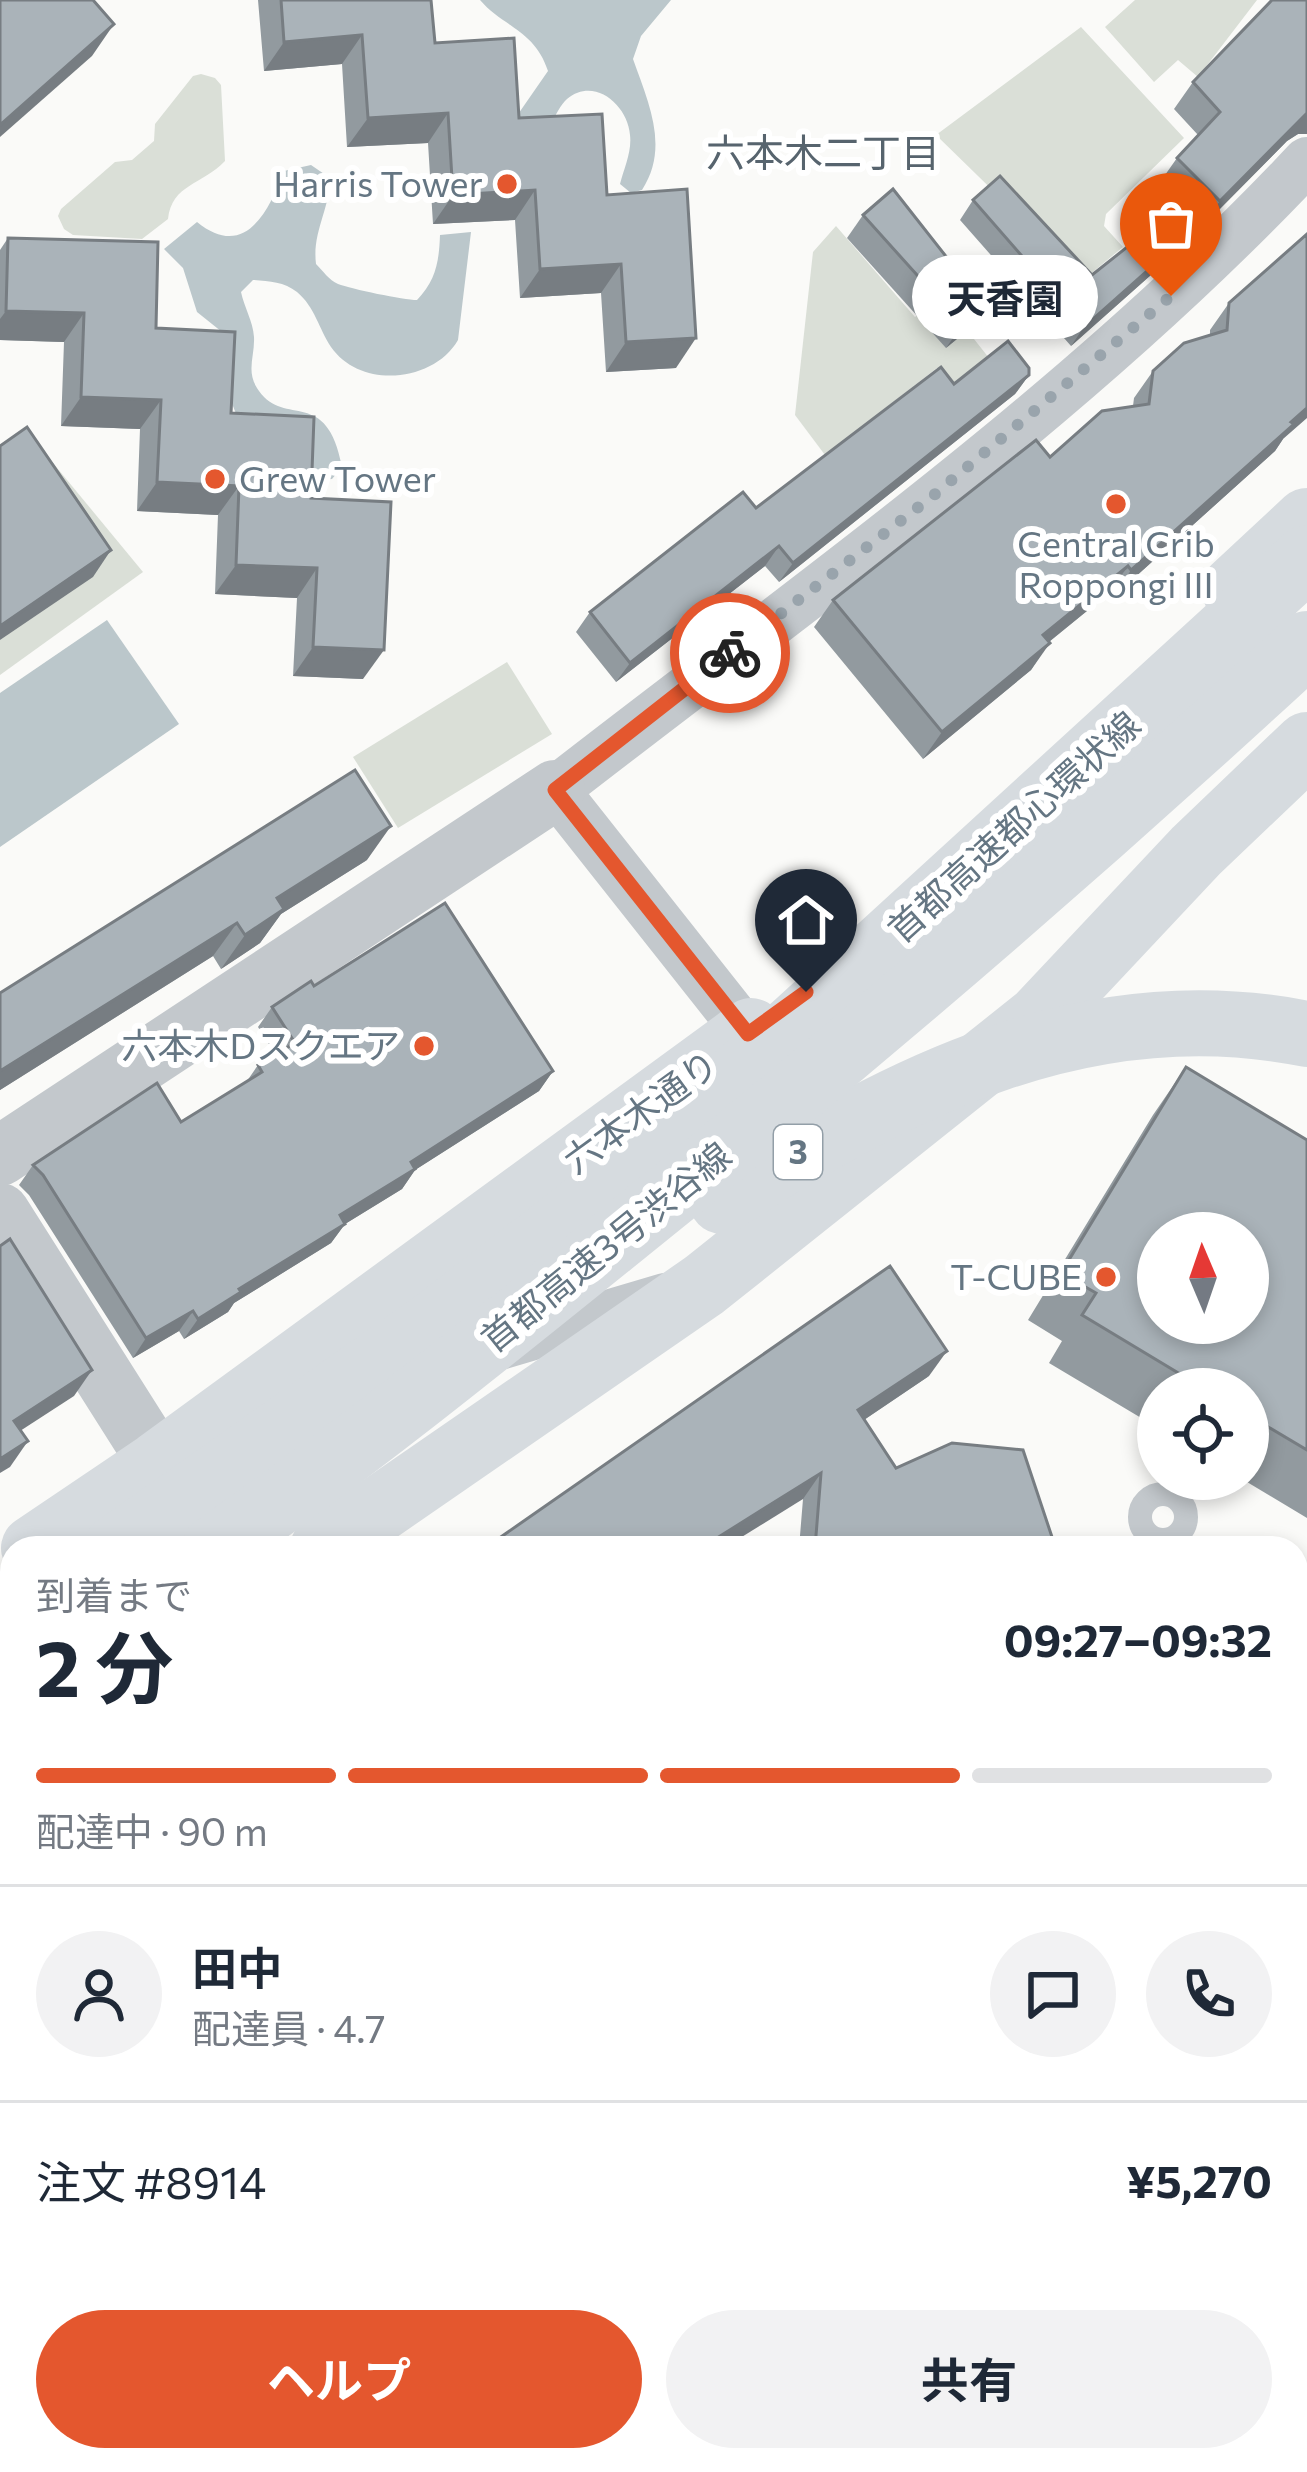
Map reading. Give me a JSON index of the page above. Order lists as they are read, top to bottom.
{
  "streets": {
    "main road": [
      "首都高速都心環状線",
      "六本木通り",
      "3",
      "首都高速3号渋谷線"
    ]
  },
  "crossings": [
    ["首都高速都心環状線", "首都高速3号渋谷線"],
    ["3", "首都高速3号渋谷線"]
  ],
  "districts": ["六本木二丁目"],
  "places": [
    "Harris Tower",
    "天香園",
    "Grew Tower",
    "Central Crib Roppongi III",
    "六本木Dスクエア",
    "T-CUBE"
  ],
  "north": "top",
  "page": {
    "bubble": "天香園",
    "heading": ["2 分", "到着まで", "09:27–09:32"],
    "panel": [
      "田中",
      "配達員 · 4.7",
      "注文 #8914",
      "¥5,270"
    ],
    "bar": "配達中 · 90 m",
    "buttons": ["ヘルプ", "共有"]
  }
}
